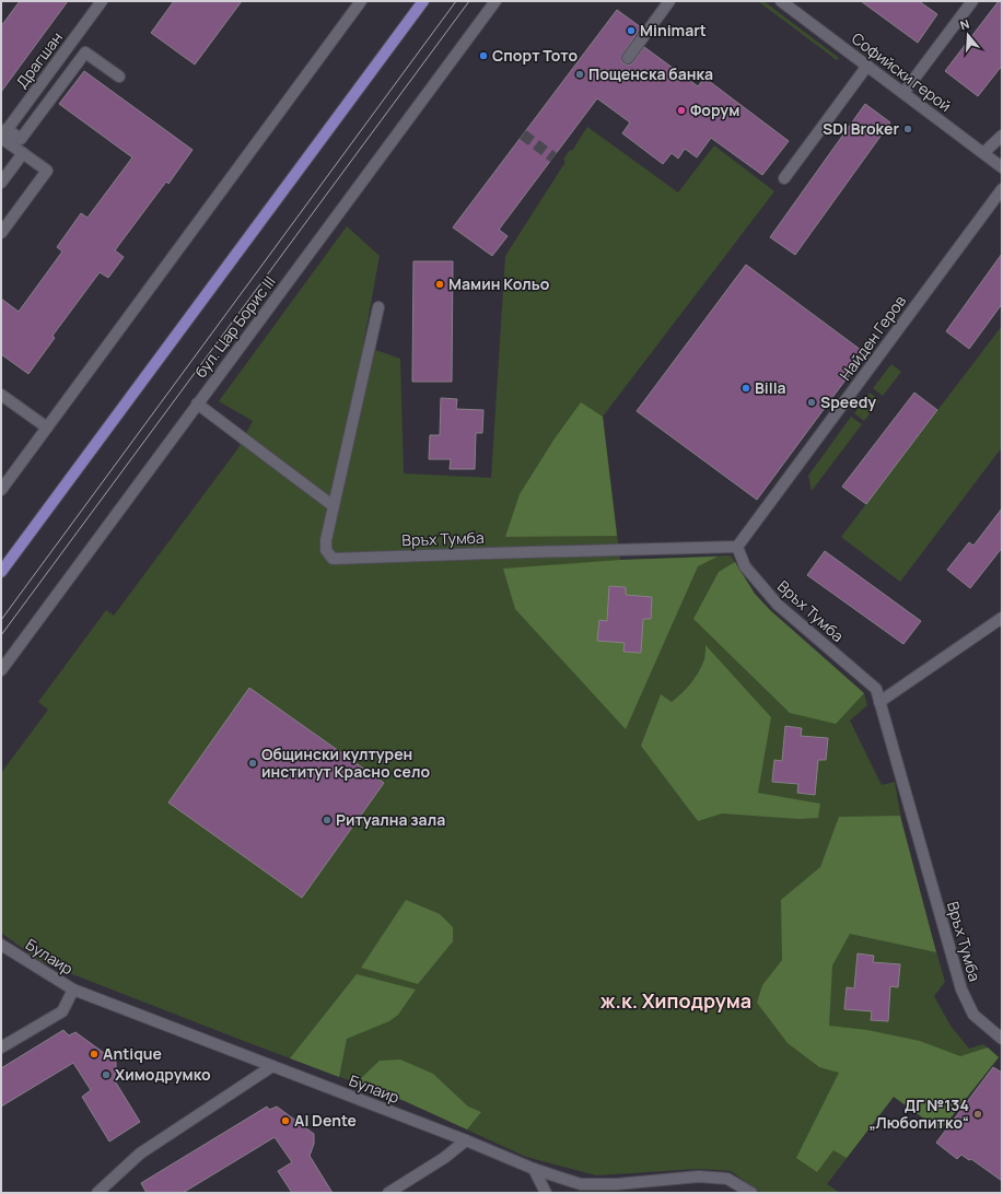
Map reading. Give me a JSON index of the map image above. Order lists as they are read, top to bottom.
{
  "streets": {
    "street": [
      "Драгшан",
      "Софийски герой",
      "бул. Цар Борис III",
      "Найден Геров",
      "Връх Тумба",
      "Булаир"
    ]
  },
  "crossings": [
    ["Найден Геров", "Връх Тумба"]
  ],
  "districts": ["ж.к. Хиподрума"],
  "places": [
    "Minimart",
    "Спорт Тото",
    "Пощенска банка",
    "Форум",
    "SDI Broker",
    "Мамин Кольо",
    "Billa",
    "Speedy",
    "Общински културен институт Красно село",
    "Ритуална зала",
    "Antique",
    "Химодрумко",
    "ДГ №134 „Любопитко“",
    "Al Dente"
  ],
  "north": "top"
}
